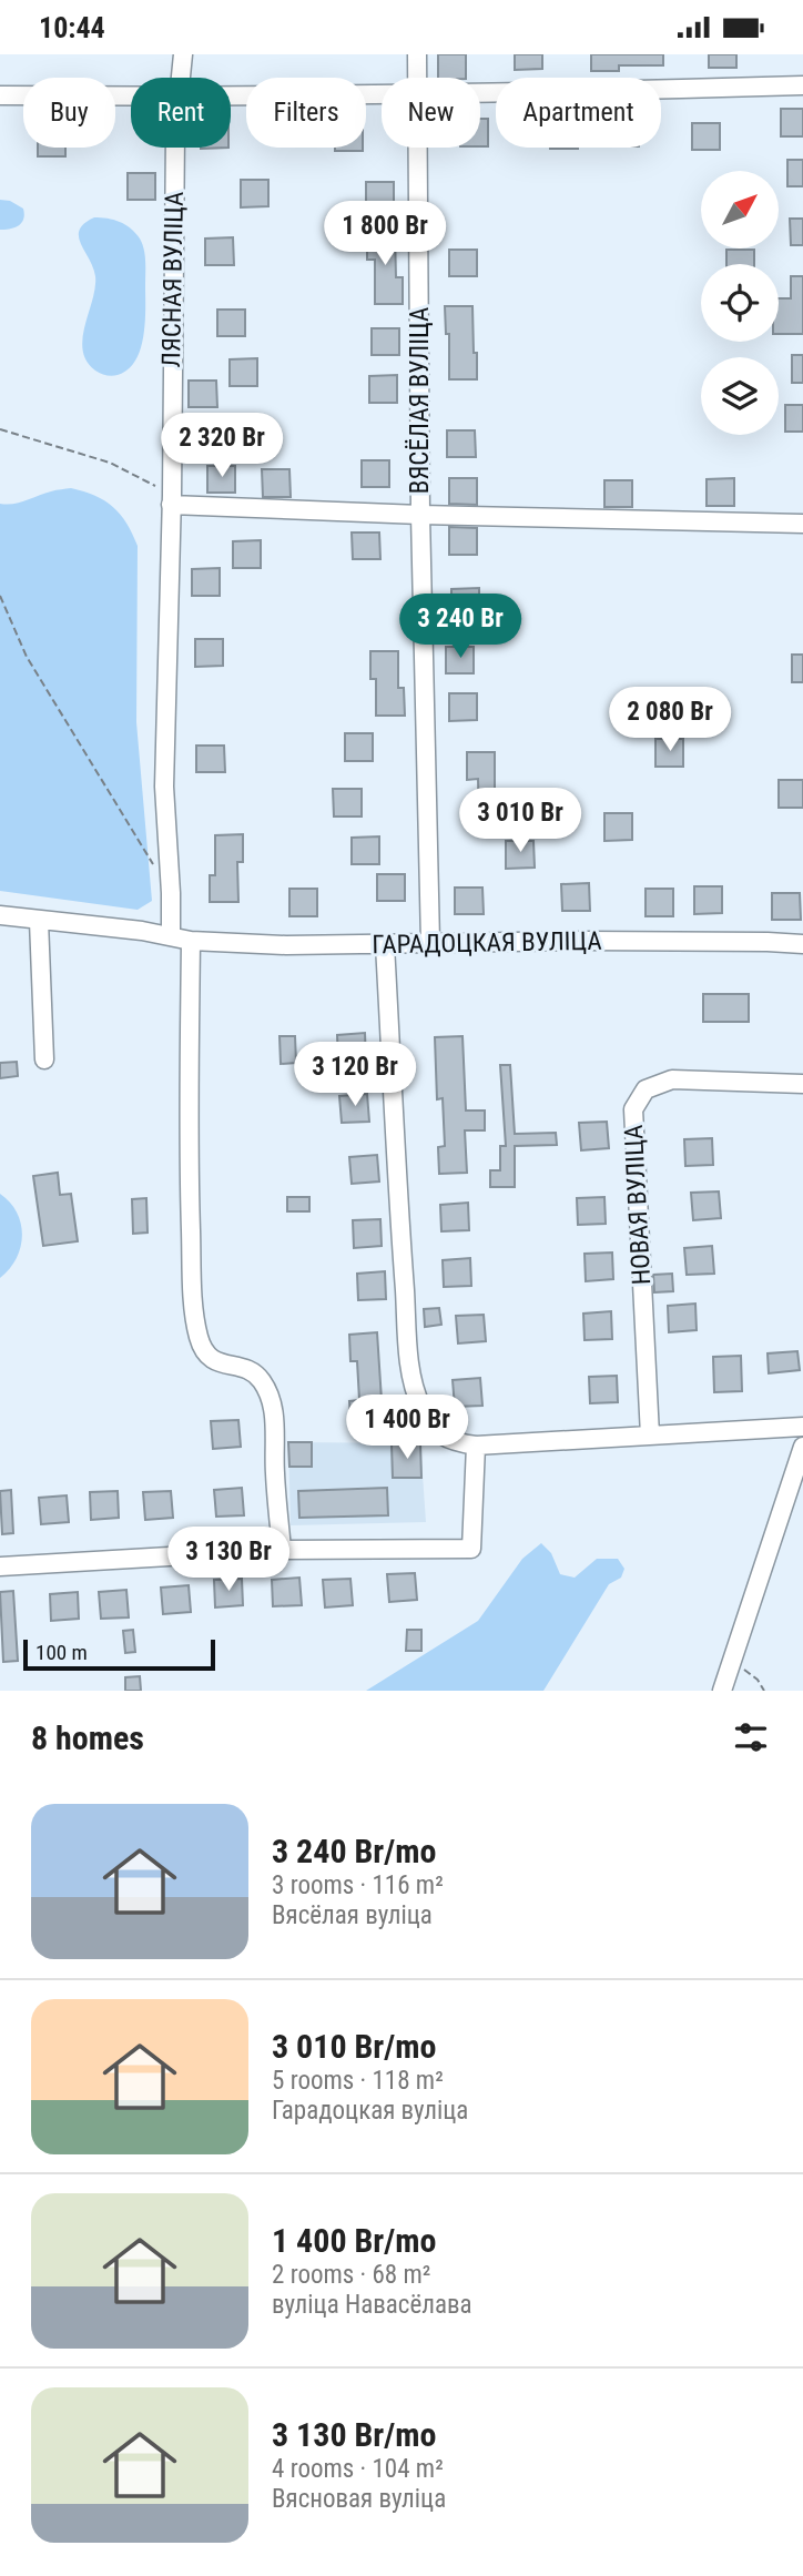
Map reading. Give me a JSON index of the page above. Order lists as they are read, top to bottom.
{
  "streets": {
    "street": [
      "ЛЯСНАЯ ВУЛІЦА",
      "ВЯСЁЛАЯ ВУЛІЦА",
      "ГАРАДОЦКАЯ ВУЛІЦА",
      "НОВАЯ ВУЛІЦА"
    ]
  },
  "crossings": [
    ["ЛЯСНАЯ ВУЛІЦА", "ГАРАДОЦКАЯ ВУЛІЦА"],
    ["ВЯСЁЛАЯ ВУЛІЦА", "ГАРАДОЦКАЯ ВУЛІЦА"]
  ],
  "scale_bar": "100 m",
  "north": "top right",
  "page": {
    "status": "10:44",
    "chip": [
      "Buy",
      "Rent",
      "Filters",
      "New",
      "Apartment"
    ],
    "price": [
      "1 800 Br",
      "2 320 Br",
      "3 240 Br",
      "2 080 Br",
      "3 010 Br",
      "3 120 Br",
      "1 400 Br",
      "3 130 Br"
    ],
    "scale": "100 m",
    "heading": "8 homes",
    "list": [
      {
        "name": "3 240 Br/mo",
        "note": "3 rooms · 116 m² · Вясёлая вуліца"
      },
      {
        "name": "3 010 Br/mo",
        "note": "5 rooms · 118 m² · Гарадоцкая вуліца"
      },
      {
        "name": "1 400 Br/mo",
        "note": "2 rooms · 68 m² · вуліца Навасёлава"
      },
      {
        "name": "3 130 Br/mo",
        "note": "4 rooms · 104 m² · Вясновая вуліца"
      }
    ]
  }
}
